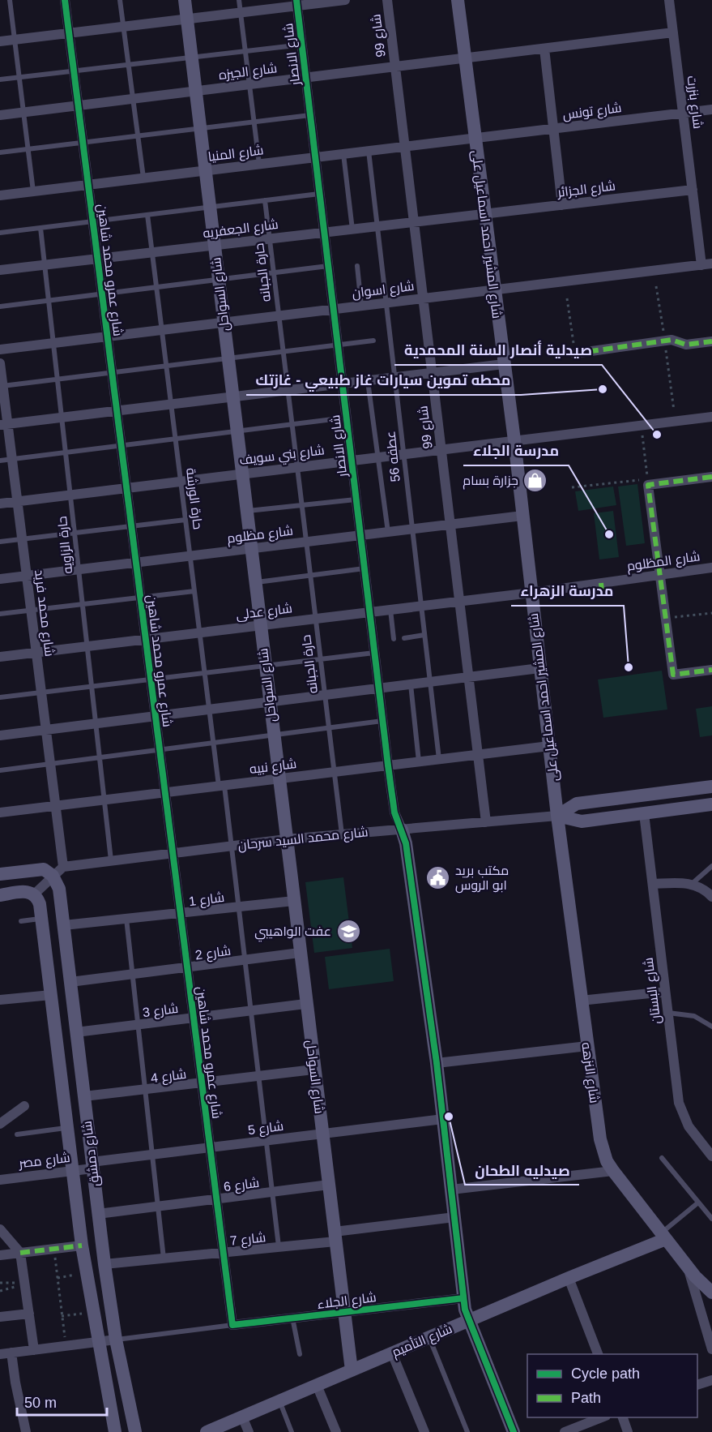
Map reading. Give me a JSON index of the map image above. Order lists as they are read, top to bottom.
{
  "streets": {
    "street": [
      "شارع 99",
      "شارع الانصار",
      "شارع الجيزه",
      "شارع بنزرت",
      "شارع تونس",
      "شارع المنيا",
      "شارع الجزائر",
      "شارع الجعفريه",
      "شارع المشير احمد اسماعيل على",
      "شارع عمرو محمد شاهين",
      "شارع اسوان",
      "شارع السواحل",
      "شارع بني سويف",
      "شارع مظلوم",
      "شارع المظلوم",
      "شارع عدلى",
      "شارع محمد فريد",
      "شارع نبيه",
      "شارع محمد السيد سرحان",
      "شارع 1",
      "شارع 2",
      "شارع البستان",
      "شارع 3",
      "شارع النزهه",
      "شارع 4",
      "شارع 5",
      "شارع دمشق",
      "شارع مصر",
      "شارع 6",
      "شارع 7",
      "شارع الجلاء",
      "شارع التأميم"
    ],
    "lane": [
      "حارة الجبانه",
      "عطفه 56",
      "حارة الورشة",
      "حارة الزاويه"
    ]
  },
  "crossings": [
    ["شارع 99", "شارع الجيزه"],
    ["شارع 99", "شارع المنيا"],
    ["شارع 99", "شارع الجعفريه"],
    ["شارع 99", "شارع اسوان"],
    ["شارع 99", "شارع بني سويف"],
    ["شارع 99", "شارع مظلوم"],
    ["شارع 99", "شارع عدلى"],
    ["شارع 99", "شارع نبيه"],
    ["شارع 99", "شارع محمد السيد سرحان"],
    ["شارع الانصار", "شارع الجيزه"],
    ["شارع الانصار", "شارع المنيا"],
    ["شارع الانصار", "شارع الجعفريه"],
    ["شارع الانصار", "شارع اسوان"],
    ["شارع الانصار", "شارع بني سويف"],
    ["شارع الانصار", "شارع مظلوم"],
    ["شارع الانصار", "شارع عدلى"],
    ["شارع الانصار", "شارع نبيه"],
    ["شارع الانصار", "شارع محمد السيد سرحان"],
    ["شارع الجيزه", "شارع بنزرت"],
    ["شارع الجيزه", "شارع المشير احمد اسماعيل على"],
    ["شارع الجيزه", "شارع عمرو محمد شاهين"],
    ["شارع الجيزه", "شارع السواحل"],
    ["شارع بنزرت", "شارع تونس"],
    ["شارع بنزرت", "شارع الجزائر"],
    ["شارع بنزرت", "شارع اسوان"],
    ["شارع تونس", "شارع المنيا"],
    ["شارع تونس", "شارع المشير احمد اسماعيل على"],
    ["شارع المنيا", "شارع المشير احمد اسماعيل على"],
    ["شارع المنيا", "شارع عمرو محمد شاهين"],
    ["شارع المنيا", "شارع السواحل"],
    ["شارع المنيا", "عطفه 56"],
    ["شارع الجزائر", "شارع الجعفريه"],
    ["شارع الجزائر", "شارع المشير احمد اسماعيل على"],
    ["شارع الجعفريه", "شارع المشير احمد اسماعيل على"],
    ["شارع الجعفريه", "شارع عمرو محمد شاهين"],
    ["شارع الجعفريه", "حارة الجبانه"],
    ["شارع الجعفريه", "شارع السواحل"],
    ["شارع الجعفريه", "عطفه 56"],
    ["شارع الجعفريه", "حارة الورشة"],
    ["شارع الجعفريه", "حارة الزاويه"],
    ["شارع المشير احمد اسماعيل على", "شارع اسوان"],
    ["شارع المشير احمد اسماعيل على", "شارع بني سويف"],
    ["شارع المشير احمد اسماعيل على", "شارع مظلوم"],
    ["شارع المشير احمد اسماعيل على", "شارع المظلوم"],
    ["شارع المشير احمد اسماعيل على", "شارع عدلى"],
    ["شارع المشير احمد اسماعيل على", "شارع نبيه"],
    ["شارع المشير احمد اسماعيل على", "شارع محمد السيد سرحان"],
    ["شارع المشير احمد اسماعيل على", "شارع النزهه"],
    ["شارع عمرو محمد شاهين", "شارع اسوان"],
    ["شارع عمرو محمد شاهين", "شارع بني سويف"],
    ["شارع عمرو محمد شاهين", "شارع مظلوم"],
    ["شارع عمرو محمد شاهين", "شارع عدلى"],
    ["شارع عمرو محمد شاهين", "شارع نبيه"],
    ["شارع عمرو محمد شاهين", "شارع محمد السيد سرحان"],
    ["شارع عمرو محمد شاهين", "شارع 1"],
    ["شارع عمرو محمد شاهين", "شارع 2"],
    ["شارع عمرو محمد شاهين", "شارع 3"],
    ["شارع عمرو محمد شاهين", "شارع 4"],
    ["شارع عمرو محمد شاهين", "شارع 5"],
    ["شارع عمرو محمد شاهين", "شارع 6"],
    ["شارع عمرو محمد شاهين", "شارع 7"],
    ["شارع عمرو محمد شاهين", "شارع الجلاء"],
    ["حارة الجبانه", "شارع اسوان"],
    ["حارة الجبانه", "شارع بني سويف"],
    ["حارة الجبانه", "شارع مظلوم"],
    ["حارة الجبانه", "شارع عدلى"],
    ["حارة الجبانه", "شارع نبيه"],
    ["حارة الجبانه", "شارع محمد السيد سرحان"],
    ["شارع اسوان", "شارع السواحل"],
    ["شارع اسوان", "عطفه 56"],
    ["شارع اسوان", "حارة الورشة"],
    ["شارع اسوان", "حارة الزاويه"],
    ["شارع السواحل", "شارع بني سويف"],
    ["شارع السواحل", "شارع مظلوم"],
    ["شارع السواحل", "شارع عدلى"],
    ["شارع السواحل", "شارع نبيه"],
    ["شارع السواحل", "شارع محمد السيد سرحان"],
    ["شارع السواحل", "شارع 1"],
    ["شارع السواحل", "شارع 2"],
    ["شارع السواحل", "شارع 3"],
    ["شارع السواحل", "شارع 4"],
    ["شارع السواحل", "شارع 5"],
    ["شارع السواحل", "شارع 6"],
    ["شارع السواحل", "شارع 7"],
    ["شارع السواحل", "شارع الجلاء"],
    ["شارع السواحل", "شارع التأميم"],
    ["شارع بني سويف", "عطفه 56"],
    ["شارع بني سويف", "حارة الورشة"],
    ["شارع بني سويف", "حارة الزاويه"],
    ["شارع بني سويف", "شارع محمد فريد"],
    ["عطفه 56", "شارع مظلوم"],
    ["عطفه 56", "شارع عدلى"],
    ["عطفه 56", "شارع نبيه"],
    ["حارة الورشة", "شارع مظلوم"],
    ["حارة الورشة", "شارع عدلى"],
    ["حارة الورشة", "شارع نبيه"],
    ["حارة الورشة", "شارع محمد السيد سرحان"],
    ["حارة الورشة", "شارع 1"],
    ["حارة الورشة", "شارع 2"],
    ["حارة الورشة", "شارع 3"],
    ["حارة الورشة", "شارع 4"],
    ["حارة الورشة", "شارع 5"],
    ["حارة الورشة", "شارع 6"],
    ["حارة الورشة", "شارع 7"],
    ["شارع مظلوم", "حارة الزاويه"],
    ["شارع مظلوم", "شارع محمد فريد"],
    ["حارة الزاويه", "شارع عدلى"],
    ["حارة الزاويه", "شارع نبيه"],
    ["حارة الزاويه", "شارع محمد السيد سرحان"],
    ["شارع المظلوم", "شارع عدلى"],
    ["شارع عدلى", "شارع محمد فريد"],
    ["شارع محمد فريد", "شارع نبيه"],
    ["شارع محمد فريد", "شارع محمد السيد سرحان"],
    ["شارع محمد السيد سرحان", "شارع البستان"],
    ["شارع محمد السيد سرحان", "شارع النزهه"],
    ["شارع 1", "شارع دمشق"],
    ["شارع 2", "شارع دمشق"],
    ["شارع 3", "شارع دمشق"],
    ["شارع النزهه", "شارع التأميم"],
    ["شارع 4", "شارع دمشق"],
    ["شارع 5", "شارع دمشق"],
    ["شارع 5", "شارع مصر"],
    ["شارع دمشق", "شارع مصر"],
    ["شارع دمشق", "شارع 6"],
    ["شارع دمشق", "شارع 7"]
  ],
  "places": {
    "other": [
      "محطه تموين سيارات غاز طبيعي - غازتك",
      "صيدلية أنصار السنة المحمدية",
      "مدرسة الجلاء",
      "مدرسة الزهراء",
      "صيدليه الطحان"
    ],
    "shop": ["جزارة بسام"],
    "public building": ["مكتب بريد ابو الروس"],
    "school or university": ["عفت الواهيبي"]
  },
  "legend": ["Cycle path", "Path"],
  "scale_bar": "50 m"
}
